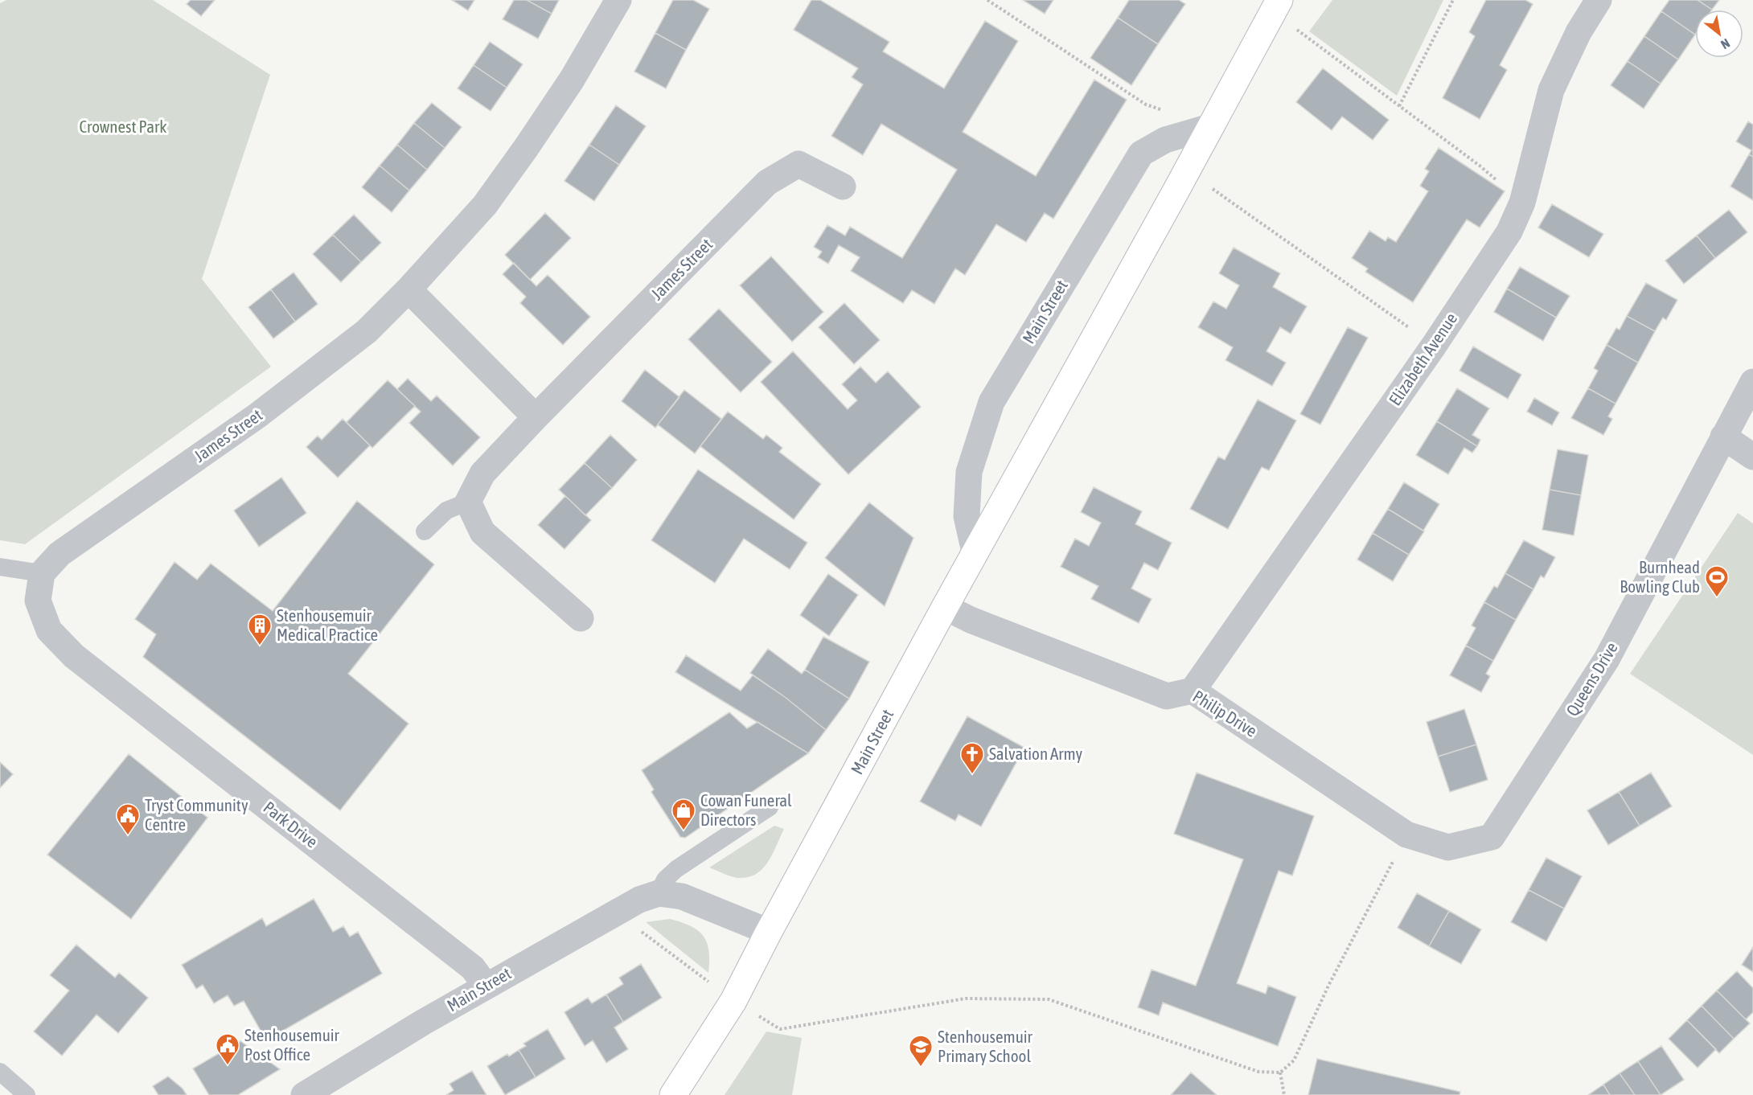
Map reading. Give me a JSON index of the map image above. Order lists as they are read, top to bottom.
{
  "streets": {
    "main road": ["Main Street"],
    "street": [
      "James Street",
      "Elizabeth Avenue",
      "Queens Drive",
      "Philip Drive",
      "Park Drive"
    ]
  },
  "crossings": [
    ["James Street", "Park Drive"],
    ["Main Street", "Philip Drive"],
    ["Main Street", "Park Drive"],
    ["Elizabeth Avenue", "Philip Drive"],
    ["Queens Drive", "Philip Drive"]
  ],
  "parks": ["Crownest Park"],
  "places": {
    "sports": ["Burnhead Bowling Club"],
    "building": ["Stenhousemuir Medical Practice"],
    "church": ["Salvation Army"],
    "shop": ["Cowan Funeral Directors"],
    "public building": ["Tryst Community Centre", "Stenhousemuir Post Office"],
    "school or university": ["Stenhousemuir Primary School"]
  },
  "north": "bottom right"
}
